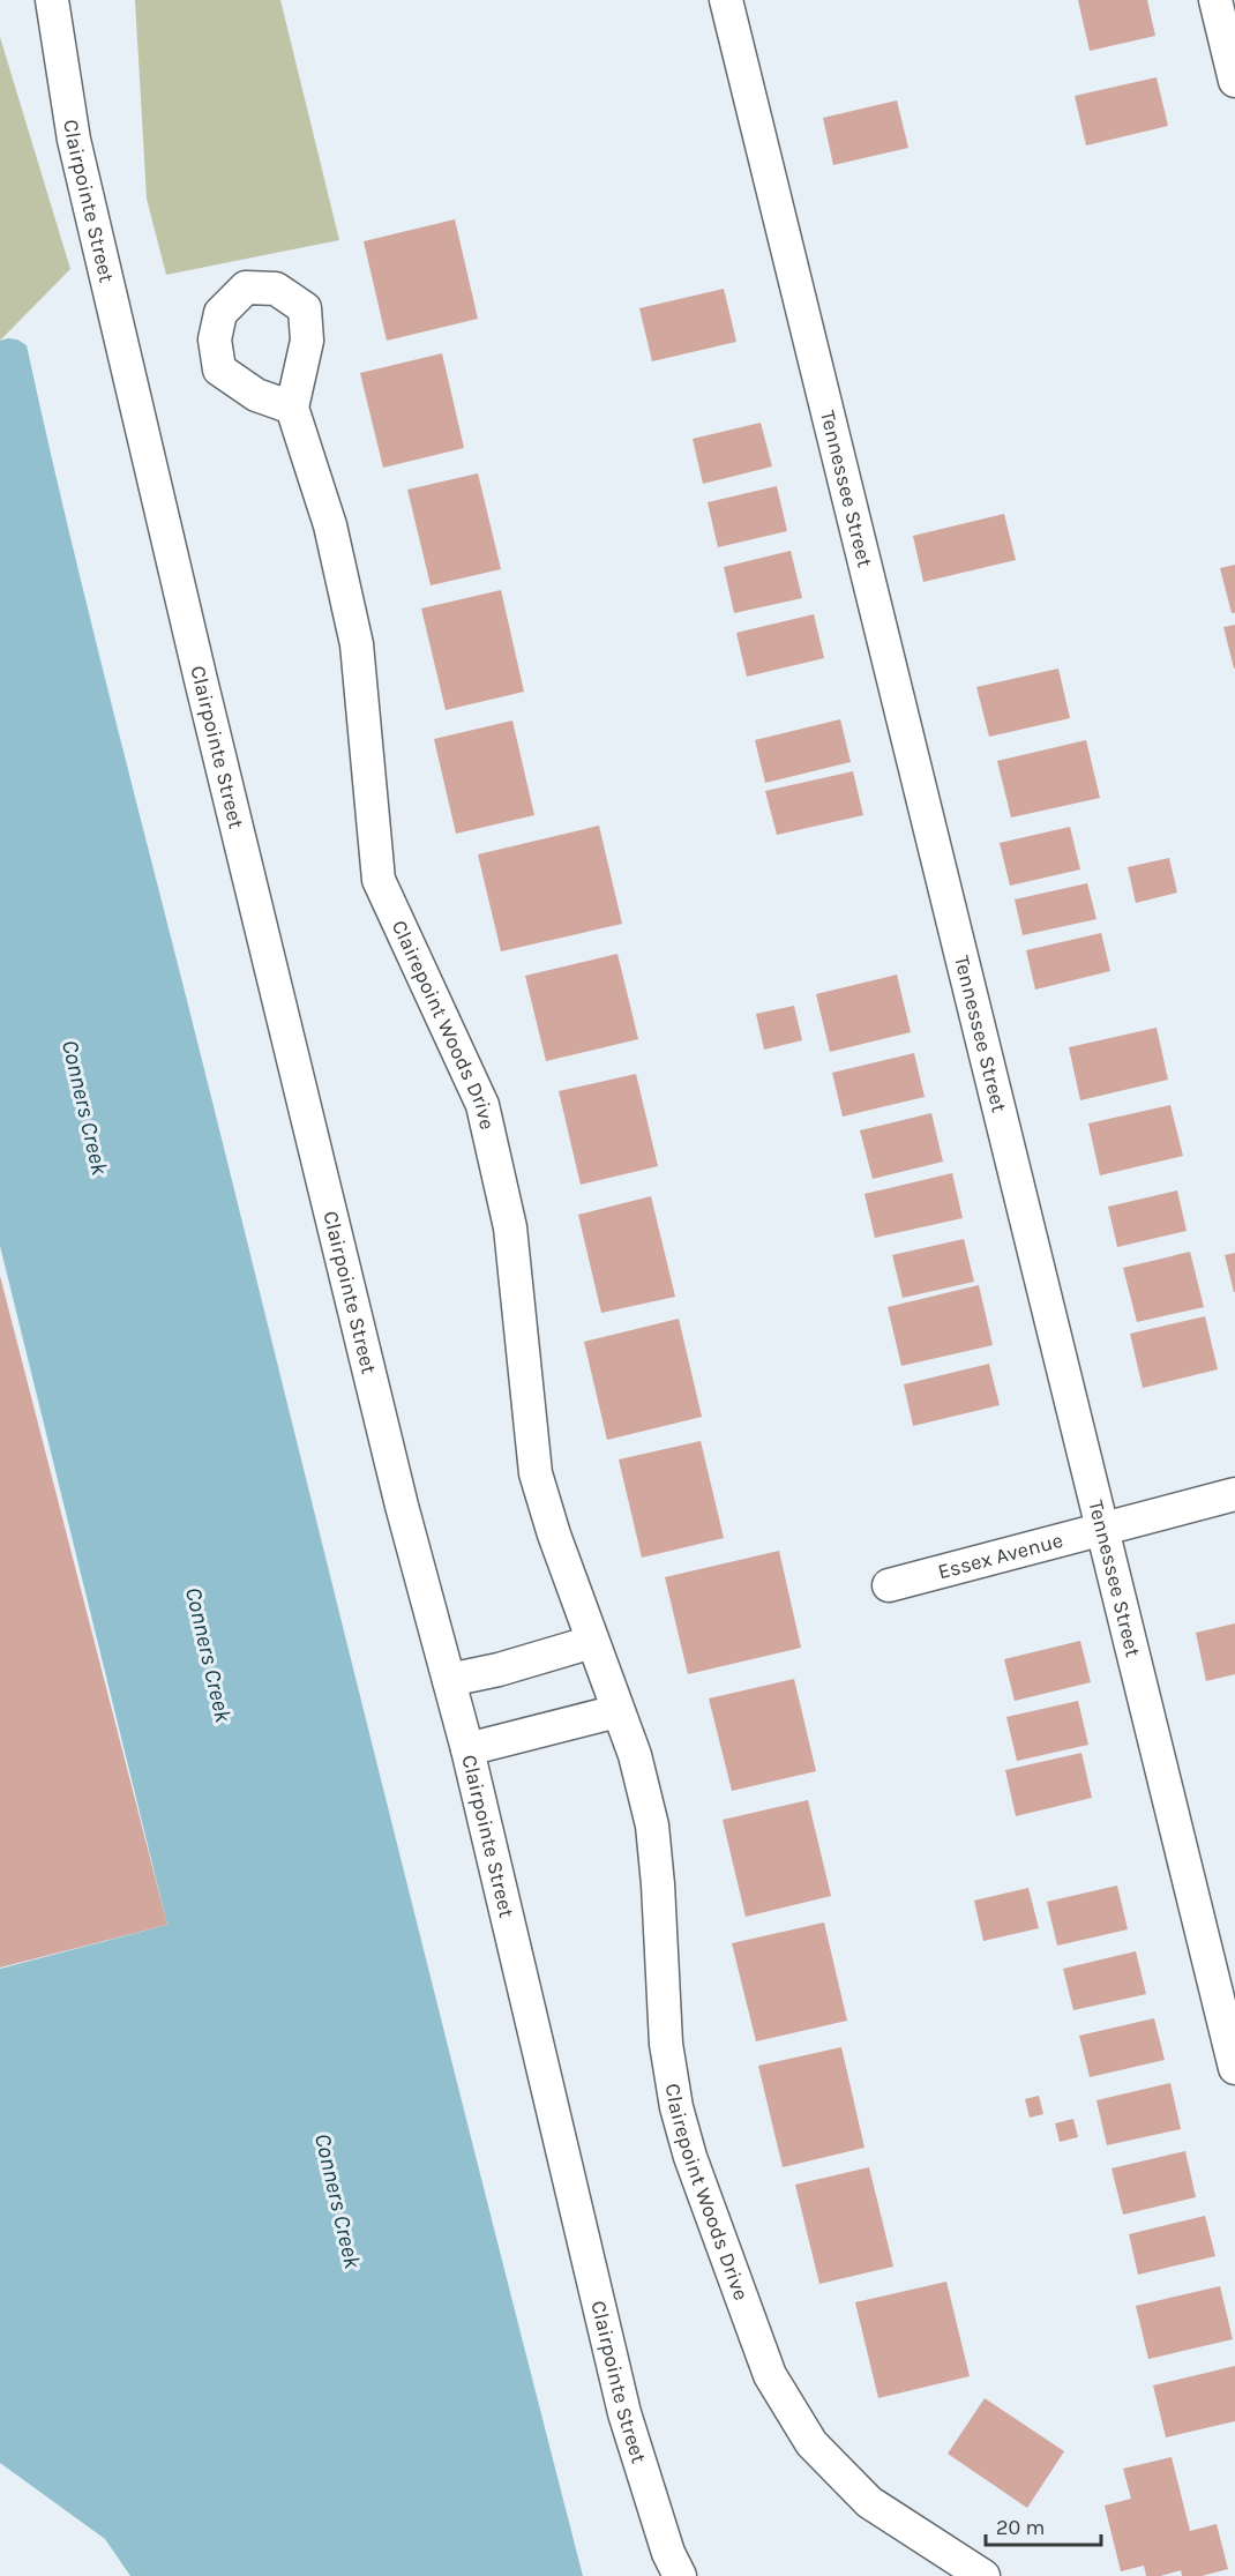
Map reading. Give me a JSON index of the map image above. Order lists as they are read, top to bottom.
{
  "streets": {
    "street": [
      "Clairpointe Street",
      "Tennessee Street",
      "Clairepoint Woods Drive",
      "Essex Avenue"
    ]
  },
  "crossings": [
    ["Tennessee Street", "Essex Avenue"]
  ],
  "water": ["Conners Creek"],
  "scale_bar": "20 m"
}
